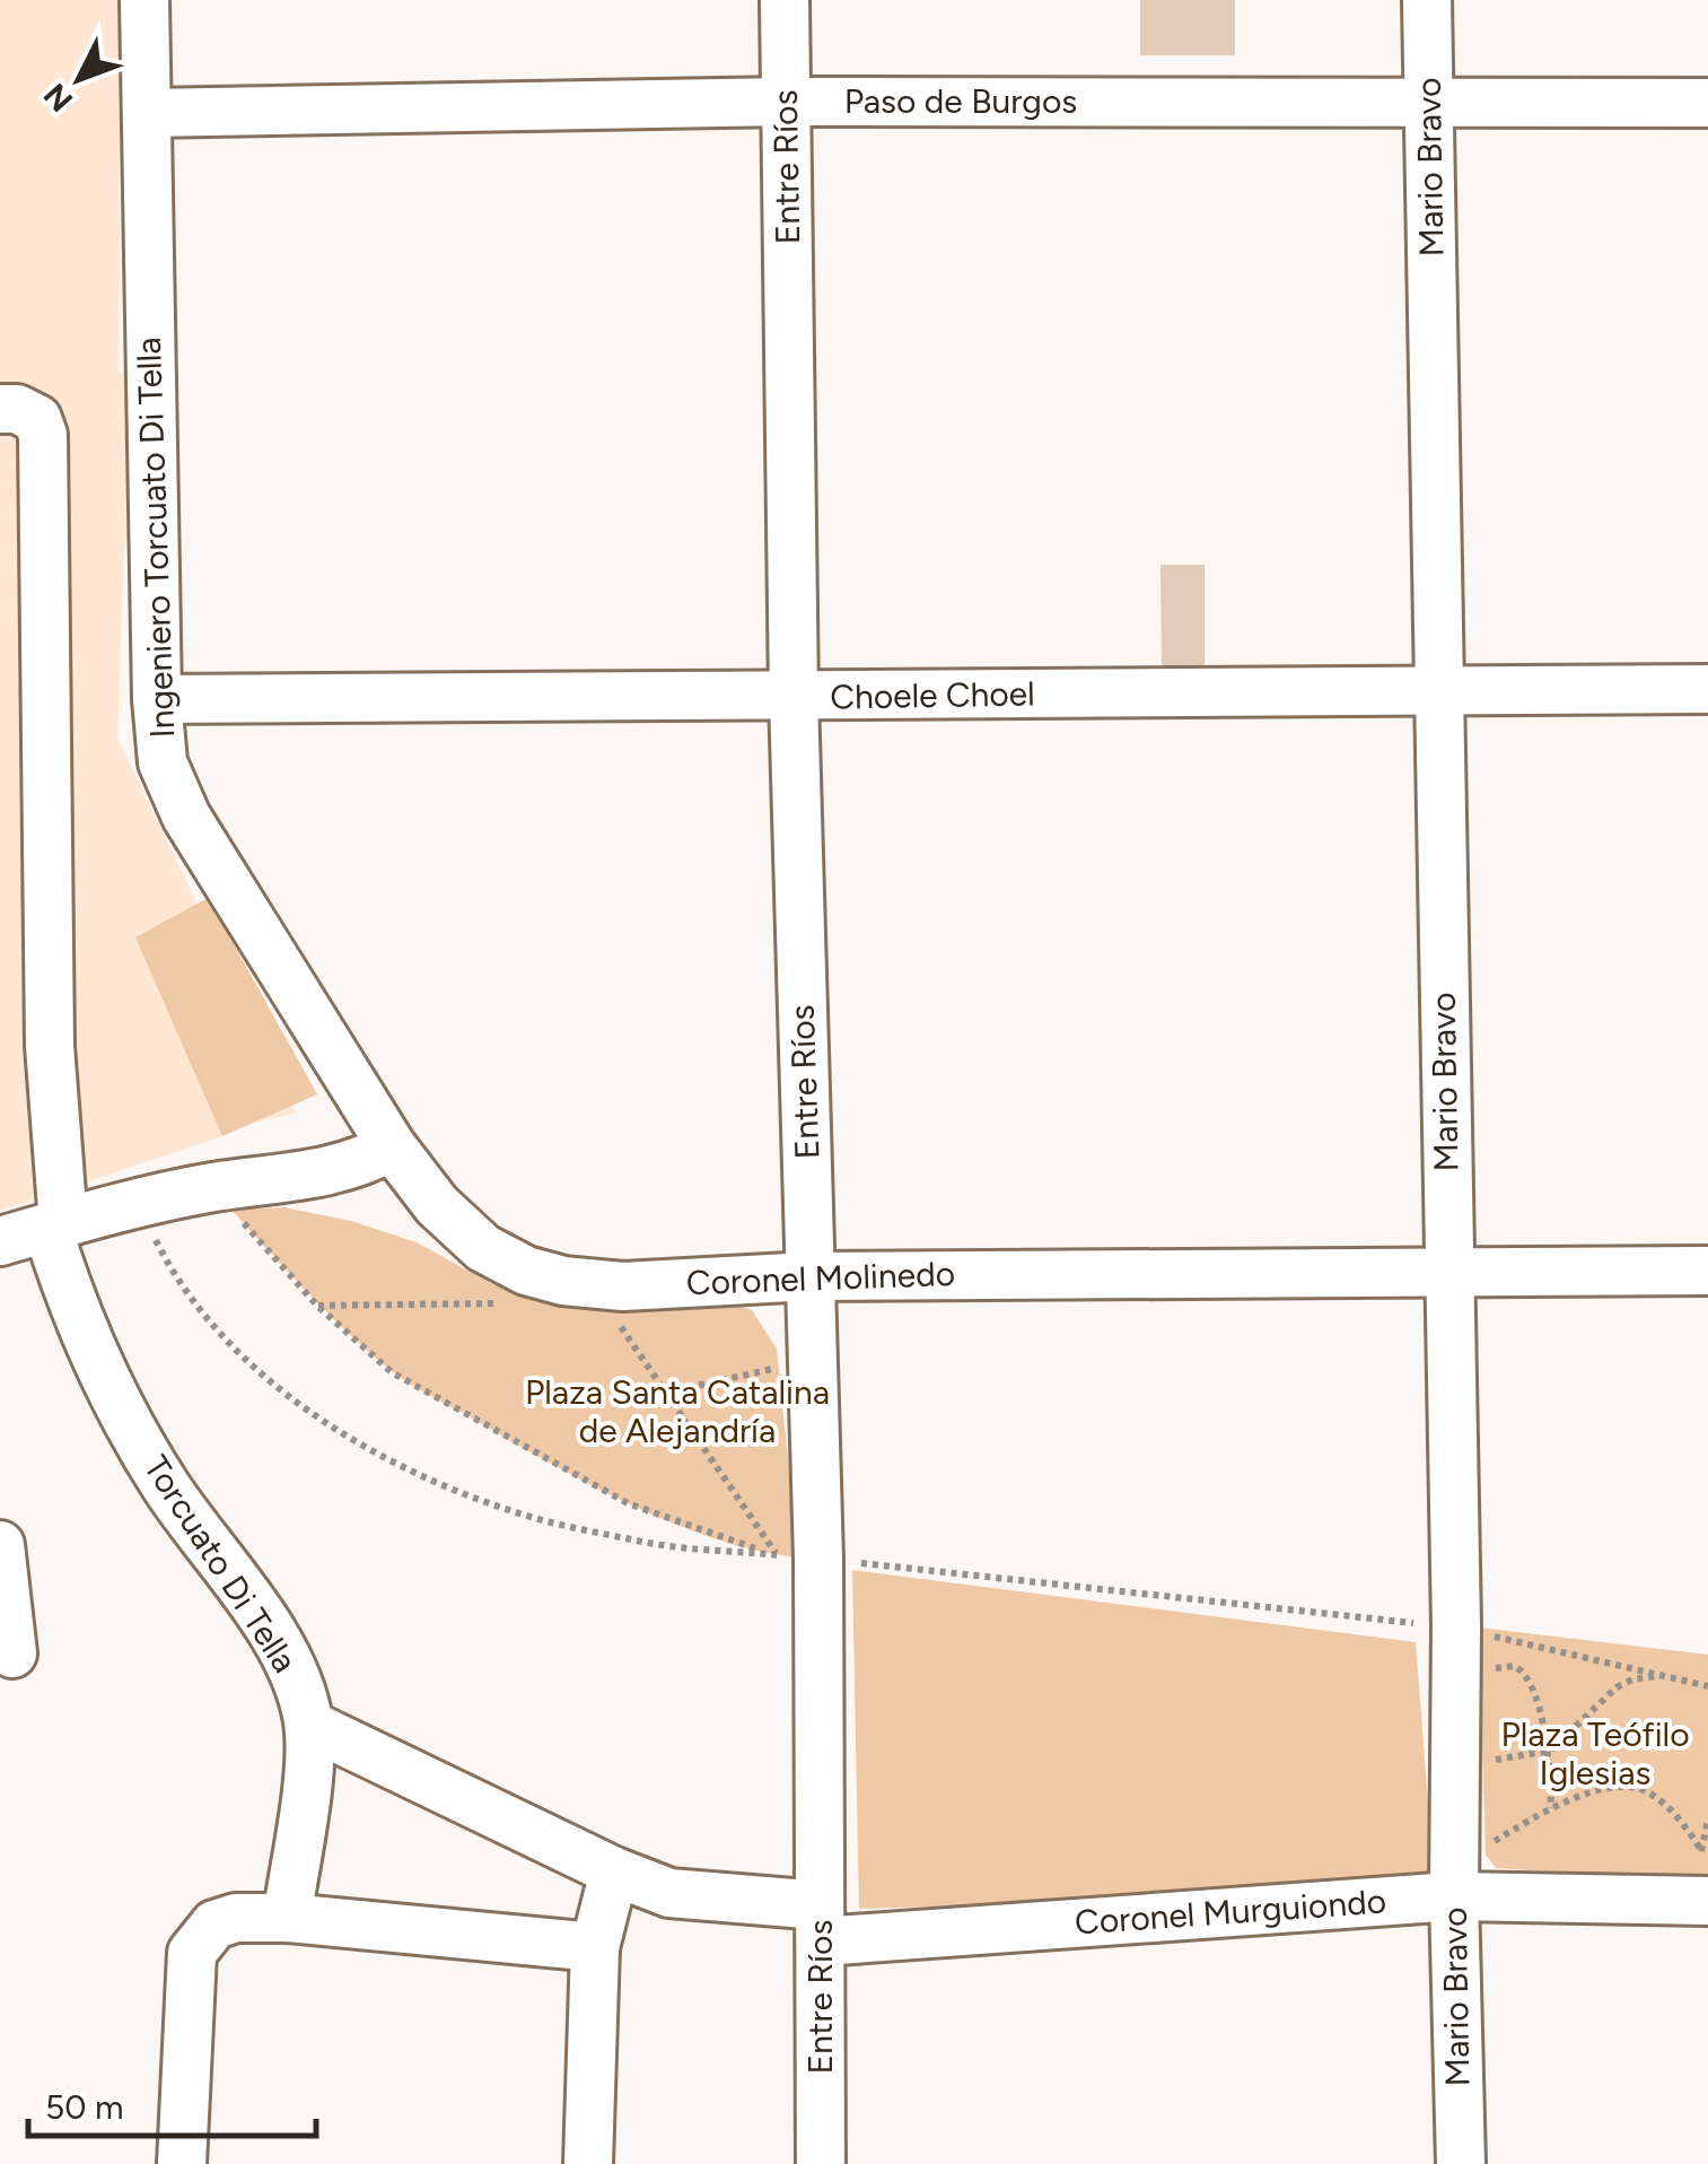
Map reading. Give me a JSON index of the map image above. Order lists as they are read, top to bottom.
{
  "streets": {
    "street": [
      "Paso de Burgos",
      "Entre Ríos",
      "Mario Bravo",
      "Ingeniero Torcuato Di Tella",
      "Choele Choel",
      "Coronel Molinedo",
      "Torcuato Di Tella",
      "Coronel Murguiondo"
    ]
  },
  "crossings": [
    ["Paso de Burgos", "Entre Ríos"],
    ["Paso de Burgos", "Mario Bravo"],
    ["Paso de Burgos", "Ingeniero Torcuato Di Tella"],
    ["Entre Ríos", "Choele Choel"],
    ["Entre Ríos", "Coronel Molinedo"],
    ["Entre Ríos", "Coronel Murguiondo"],
    ["Mario Bravo", "Choele Choel"],
    ["Mario Bravo", "Coronel Molinedo"],
    ["Mario Bravo", "Coronel Murguiondo"],
    ["Ingeniero Torcuato Di Tella", "Choele Choel"],
    ["Ingeniero Torcuato Di Tella", "Coronel Molinedo"],
    ["Torcuato Di Tella", "Coronel Murguiondo"]
  ],
  "parks": ["Plaza Santa Catalina de Alejandría", "Plaza Teófilo Iglesias"],
  "scale_bar": "50 m",
  "north": "bottom left"
}
